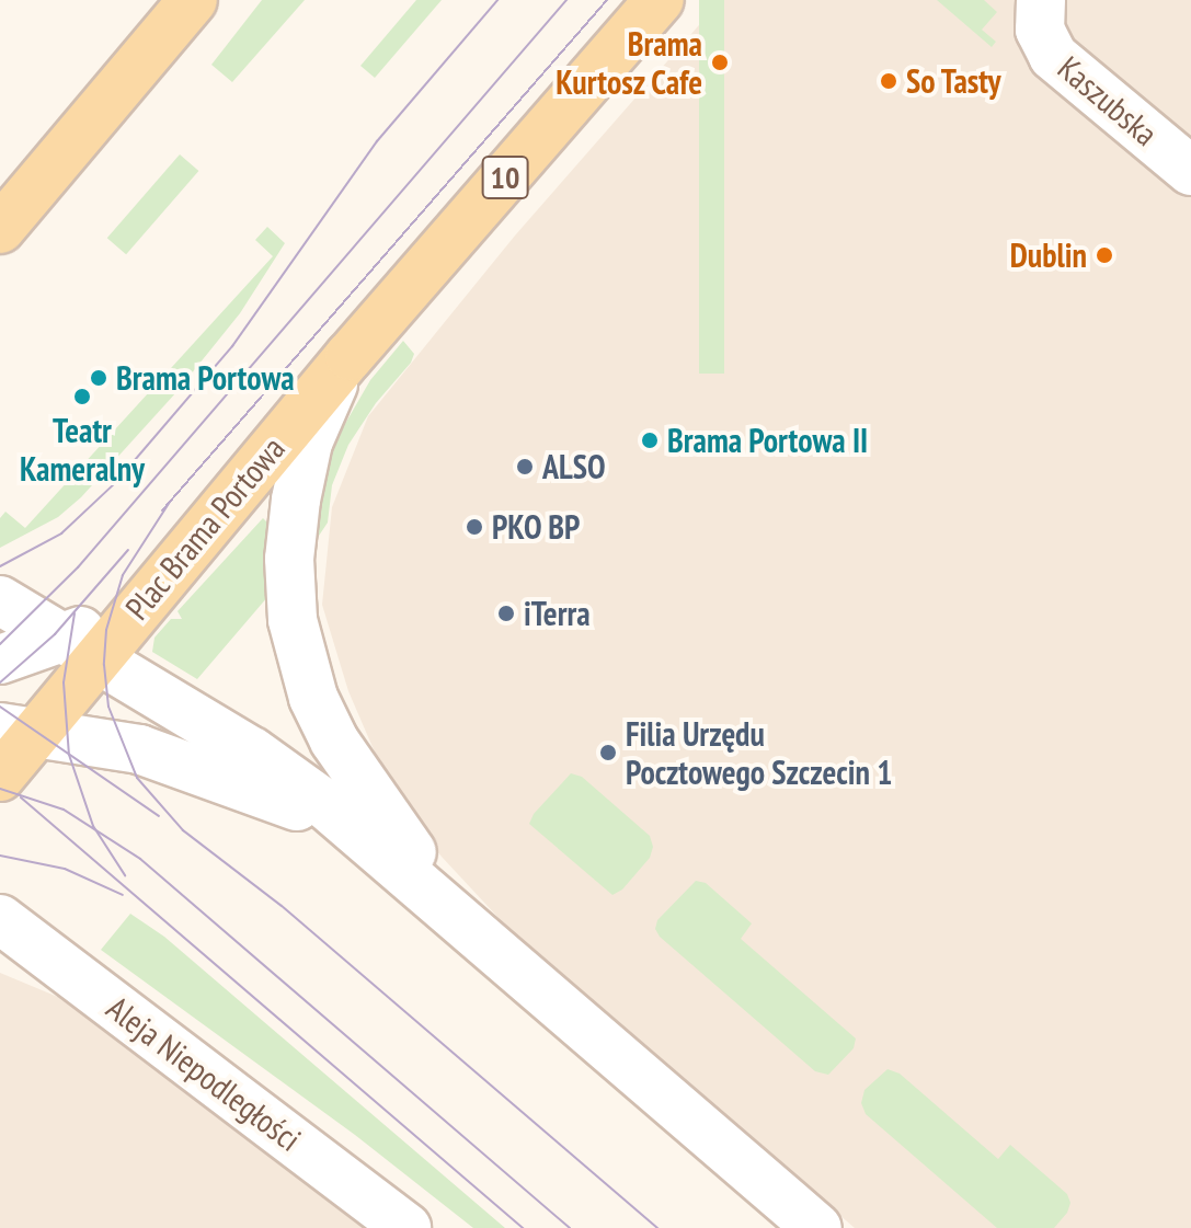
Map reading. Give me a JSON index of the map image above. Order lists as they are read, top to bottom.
{
  "streets": {
    "main road": ["10", "Plac Brama Portowa"],
    "street": ["Kaszubska", "Aleja Niepodległości"]
  },
  "crossings": [
    ["10", "Plac Brama Portowa"]
  ],
  "places": [
    "Brama Kurtosz Cafe",
    "So Tasty",
    "Dublin",
    "Brama Portowa",
    "Teatr Kameralny",
    "Brama Portowa II",
    "ALSO",
    "PKO BP",
    "iTerra",
    "Filia Urzędu Pocztowego Szczecin 1"
  ]
}
